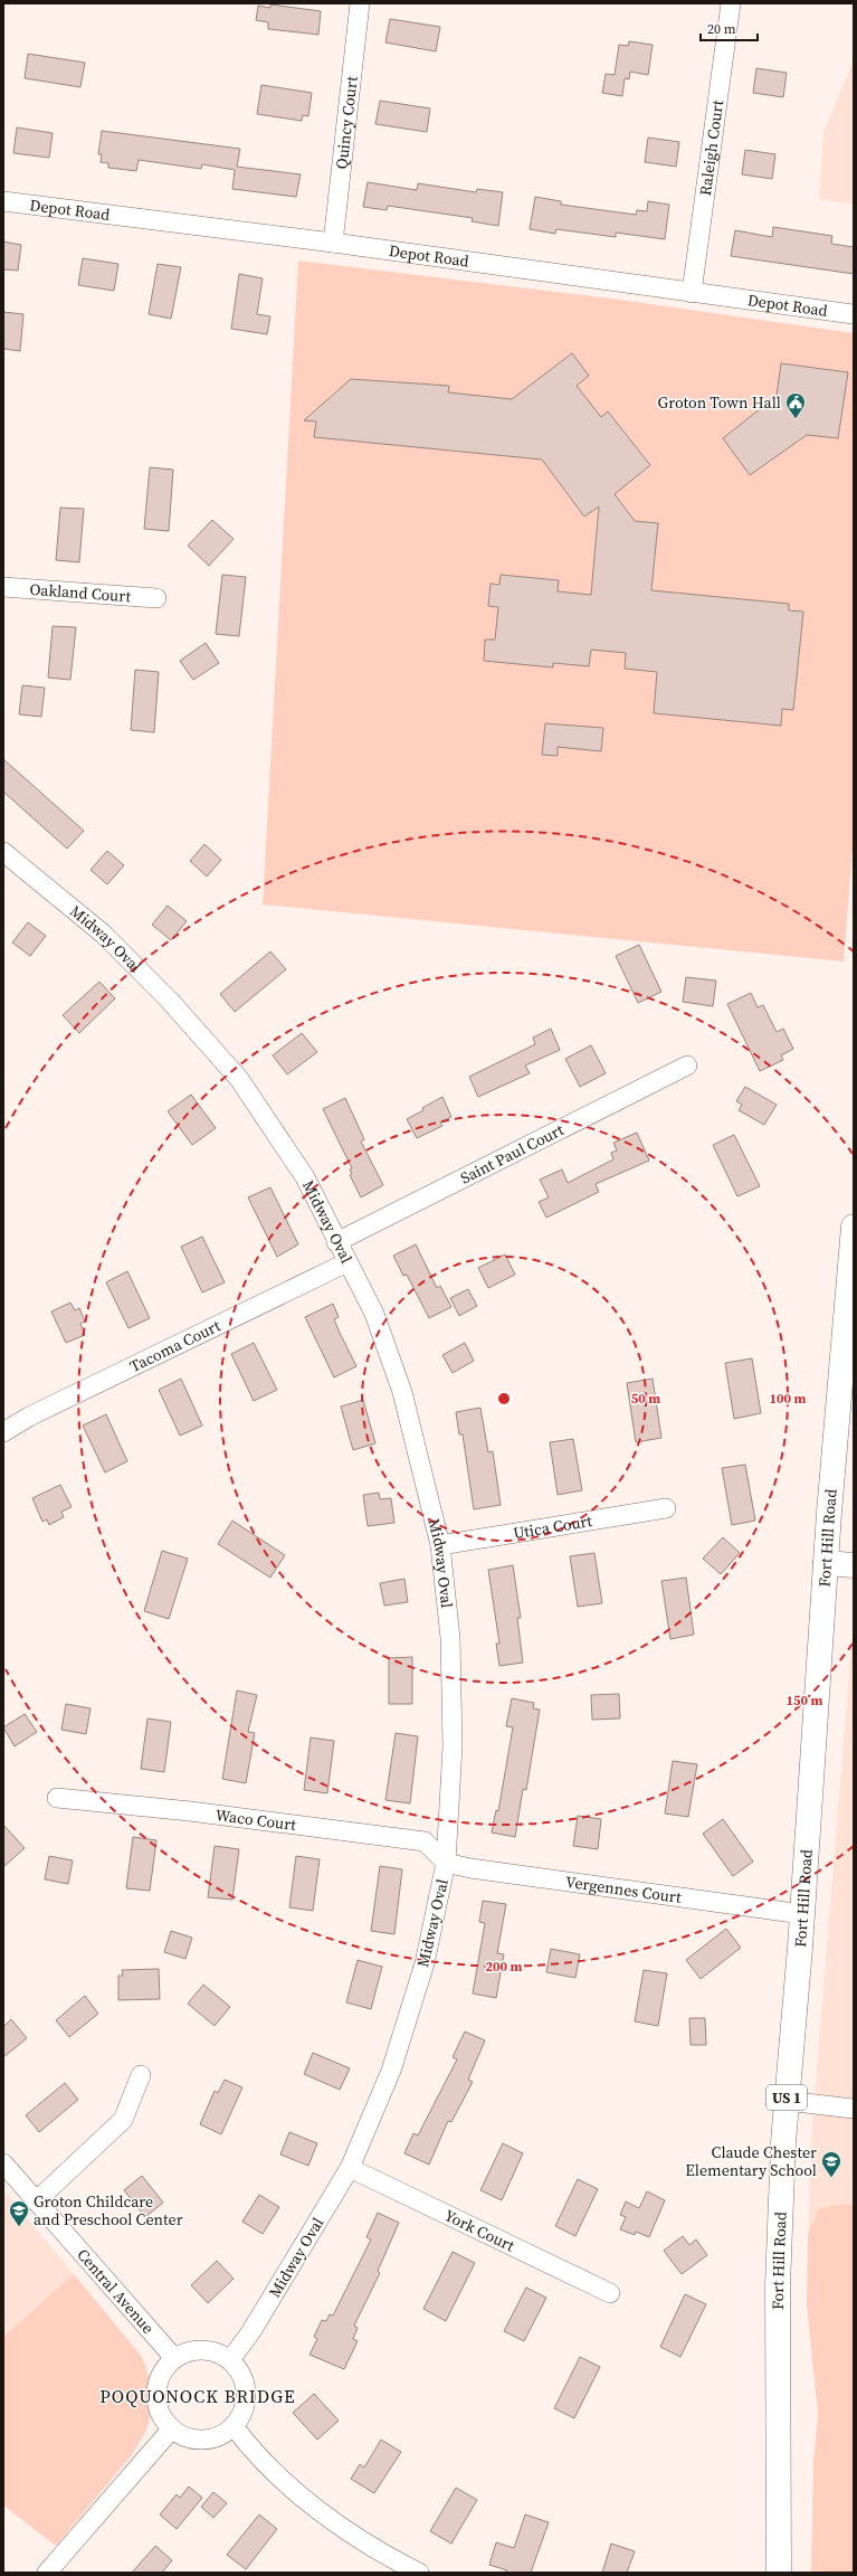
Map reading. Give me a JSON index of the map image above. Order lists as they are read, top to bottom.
{
  "streets": {
    "main road": ["Fort Hill Road", "US 1"],
    "street": [
      "Quincy Court",
      "Raleigh Court",
      "Depot Road",
      "Oakland Court",
      "Midway Oval",
      "Saint Paul Court",
      "Tacoma Court",
      "Utica Court",
      "Waco Court",
      "Vergennes Court",
      "York Court",
      "Central Avenue"
    ]
  },
  "crossings": [
    ["Quincy Court", "Depot Road"],
    ["Raleigh Court", "Depot Road"],
    ["Midway Oval", "Saint Paul Court"],
    ["Midway Oval", "Tacoma Court"],
    ["Midway Oval", "Utica Court"],
    ["Midway Oval", "Waco Court"],
    ["Midway Oval", "Vergennes Court"],
    ["Midway Oval", "York Court"],
    ["Midway Oval", "Central Avenue"],
    ["Fort Hill Road", "Vergennes Court"],
    ["Waco Court", "Vergennes Court"]
  ],
  "districts": ["POQUONOCK BRIDGE"],
  "places": {
    "public building": ["Groton Town Hall"],
    "school or university": ["Claude Chester Elementary School", "Groton Childcare and Preschool Center"]
  },
  "scale_bar": "20 m",
  "rings": [
    "50 m",
    "100 m",
    "150 m",
    "200 m"
  ]
}
